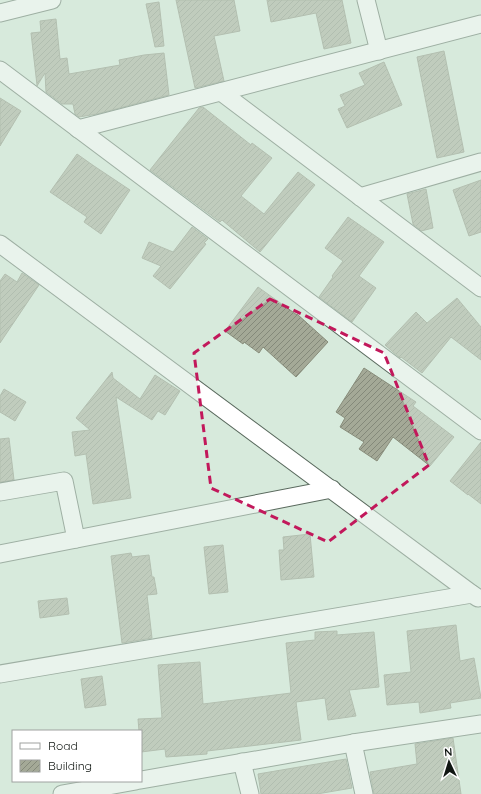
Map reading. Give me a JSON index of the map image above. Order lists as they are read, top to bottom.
{
  "legend": ["Road", "Building"],
  "north": "top"
}
